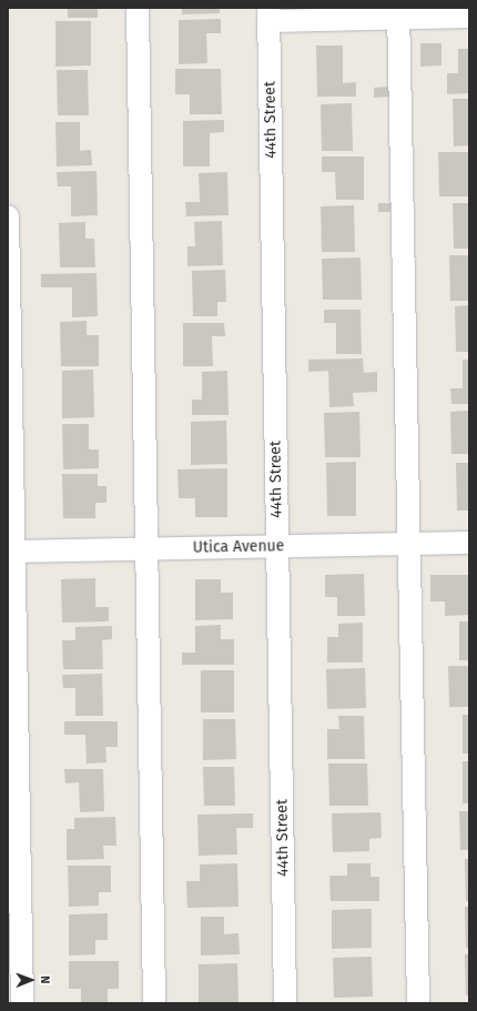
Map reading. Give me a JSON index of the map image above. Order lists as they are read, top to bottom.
{
  "streets": {
    "street": ["44th Street", "Utica Avenue"]
  },
  "crossings": [
    ["44th Street", "Utica Avenue"]
  ],
  "north": "right"
}
